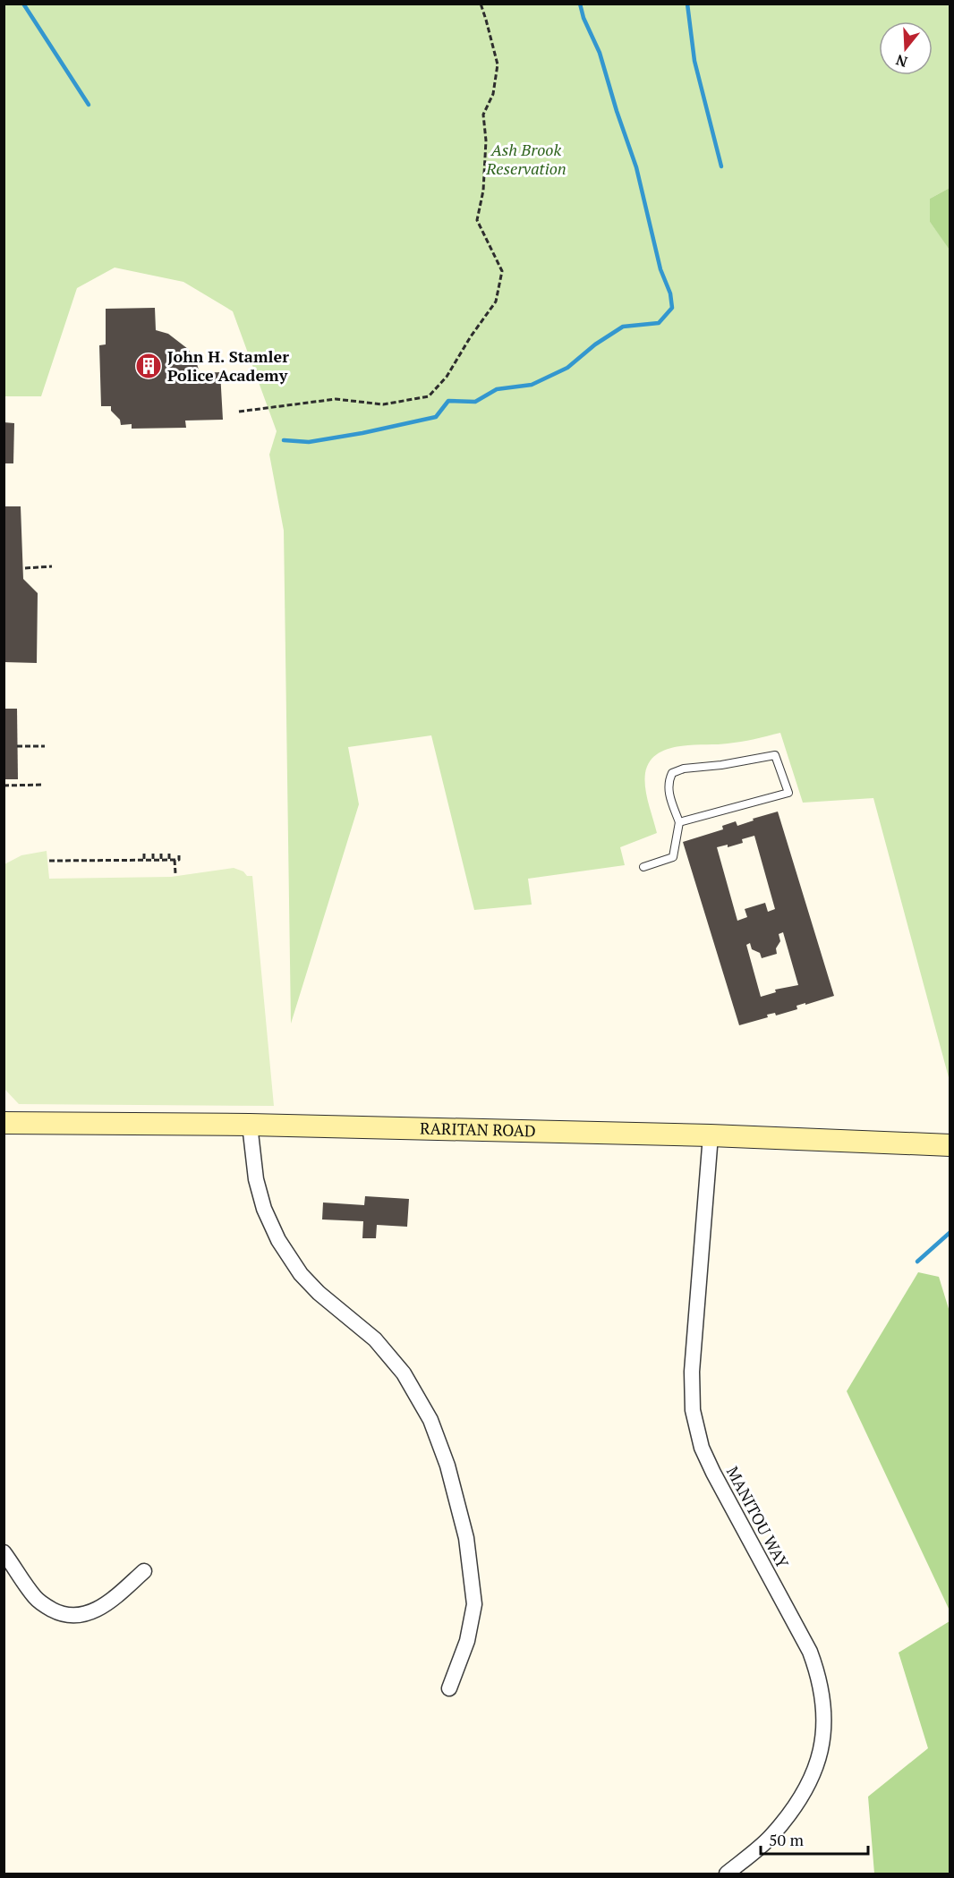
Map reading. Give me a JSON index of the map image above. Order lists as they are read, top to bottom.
{
  "streets": {
    "street": ["RARITAN ROAD", "MANITOU WAY"]
  },
  "crossings": [
    ["RARITAN ROAD", "MANITOU WAY"]
  ],
  "parks": ["Ash Brook Reservation"],
  "places": {
    "building": ["John H. Stamler Police Academy"]
  },
  "scale_bar": "50 m",
  "north": "bottom"
}
